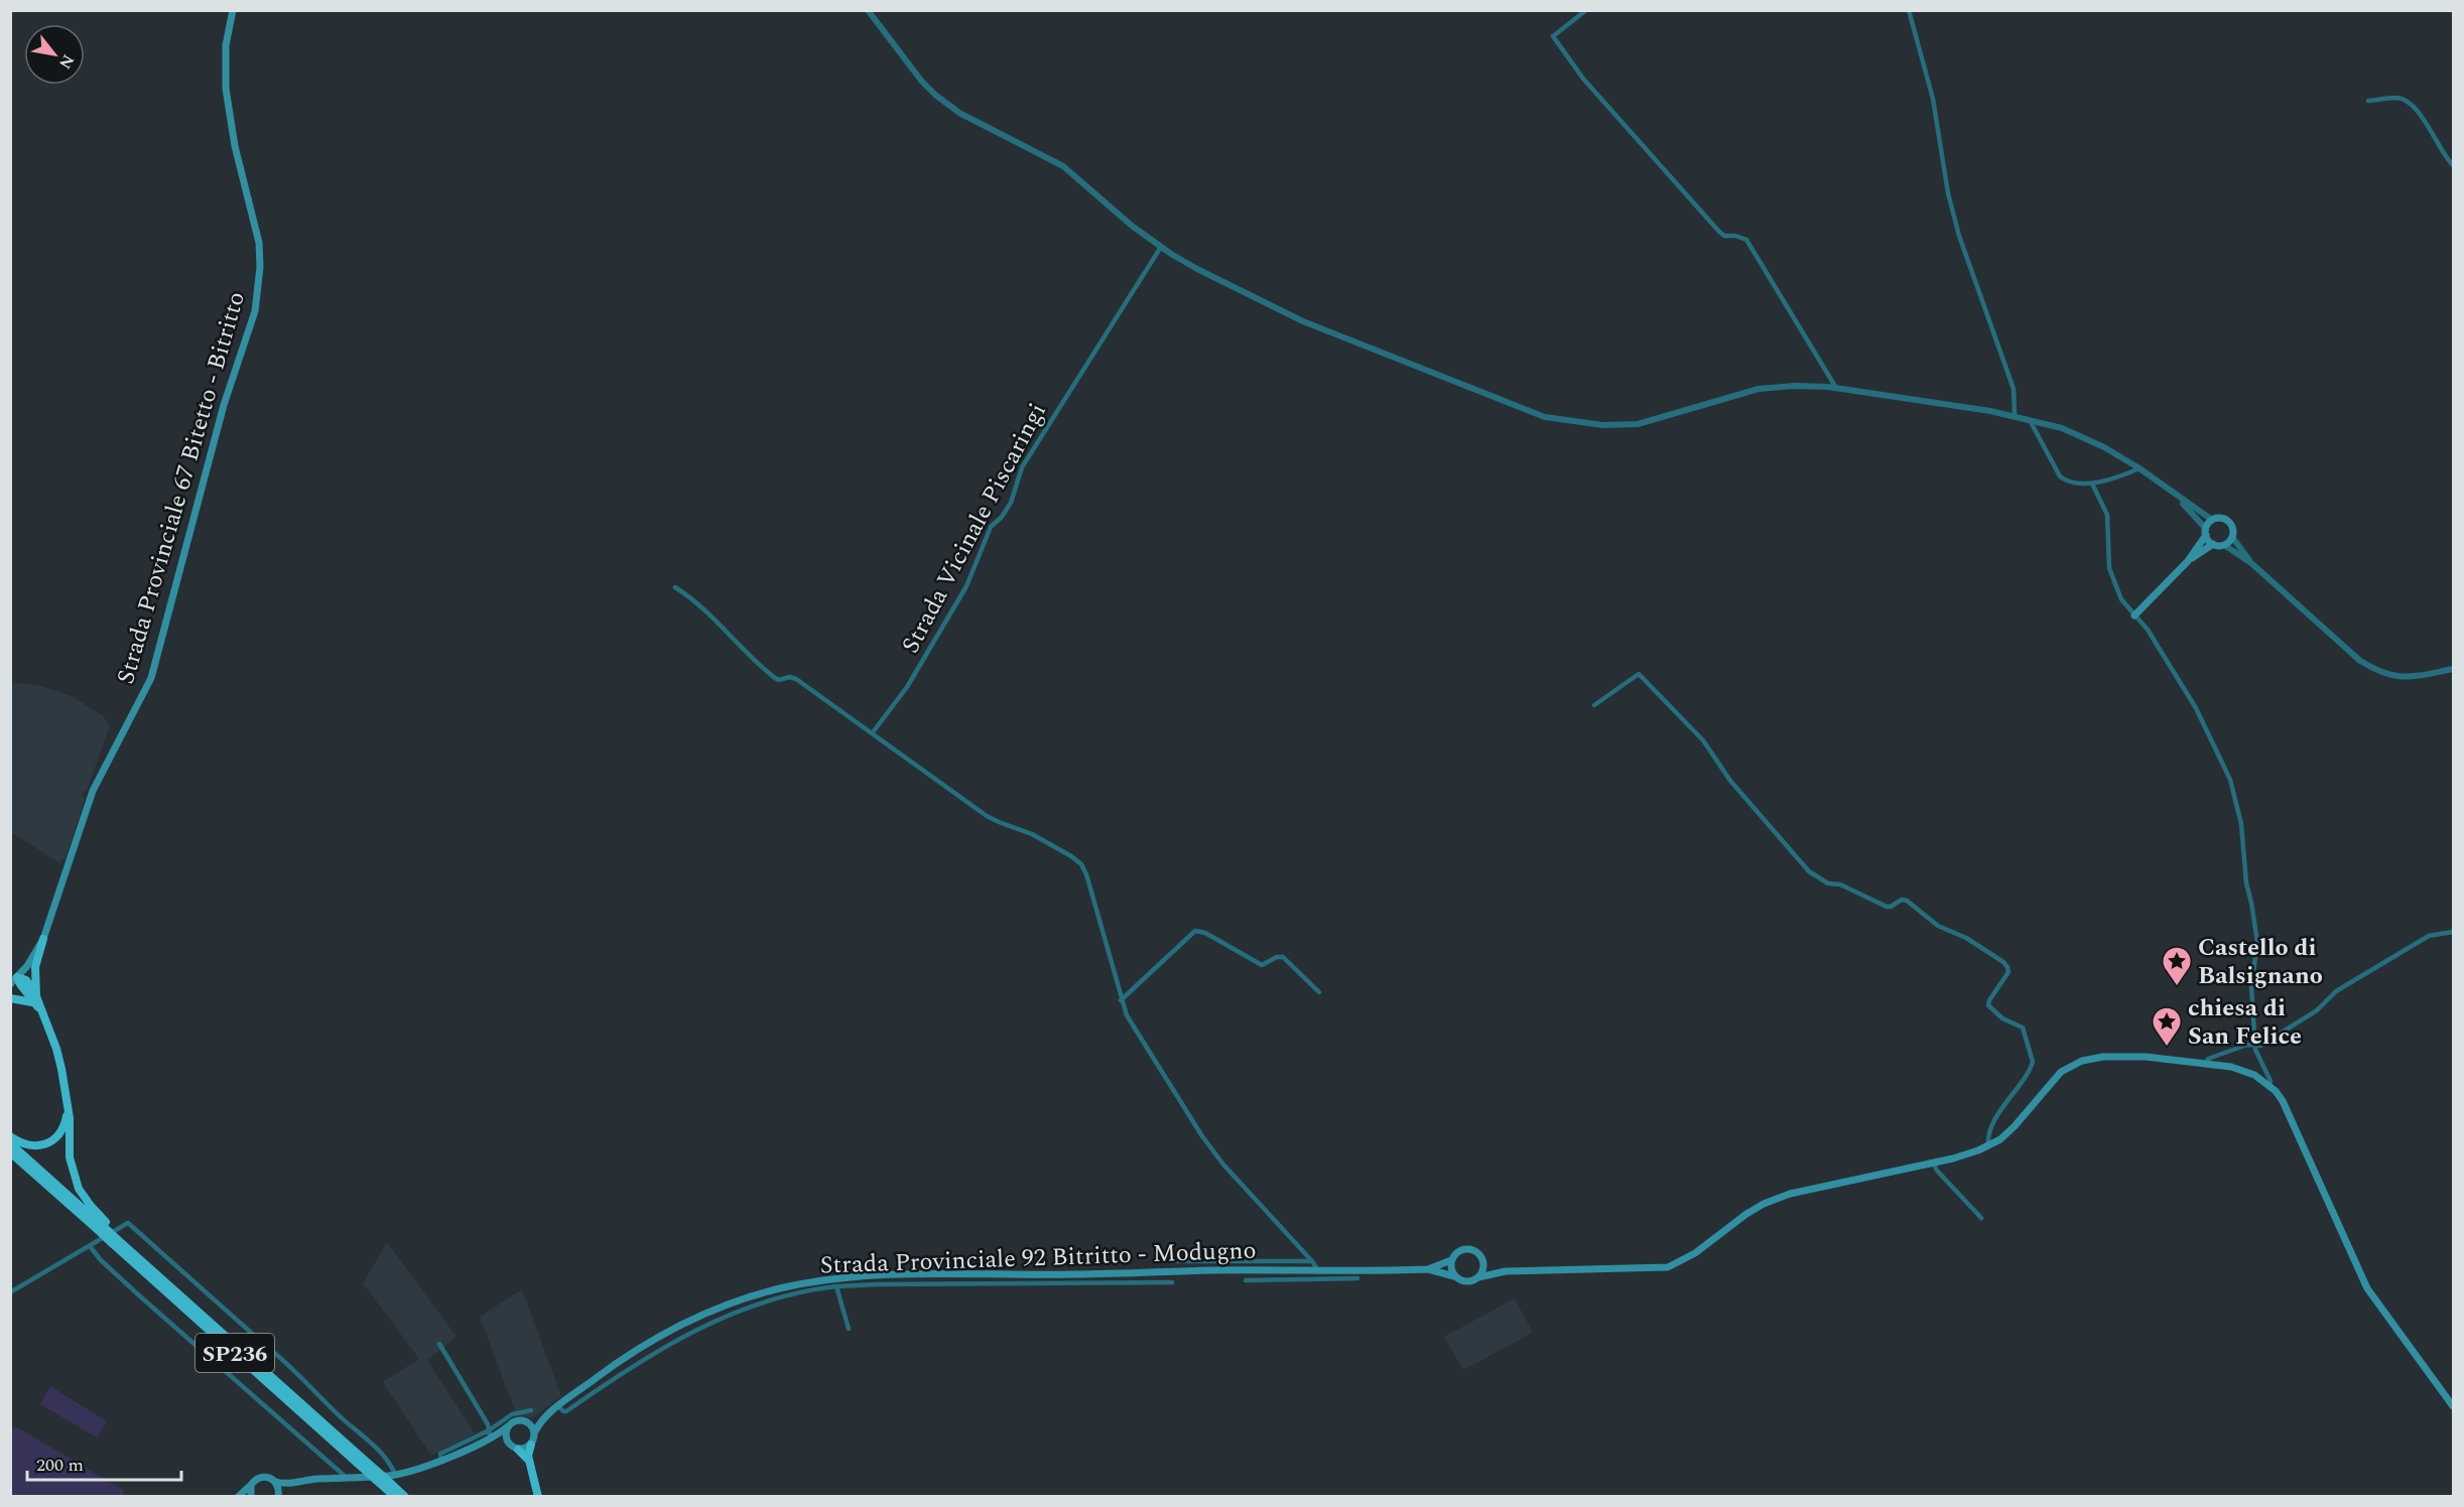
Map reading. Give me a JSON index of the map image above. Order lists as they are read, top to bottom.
{
  "streets": {
    "highway": ["SP236"],
    "main road": ["Strada Provinciale 67 Bitetto - Bitritto", "Strada Provinciale 92 Bitritto - Modugno"],
    "street": ["Strada Vicinale Piscaringi"]
  },
  "places": {
    "place": ["Castello di Balsignano", "chiesa di San Felice"]
  },
  "scale_bar": "200 m",
  "north": "bottom right"
}
